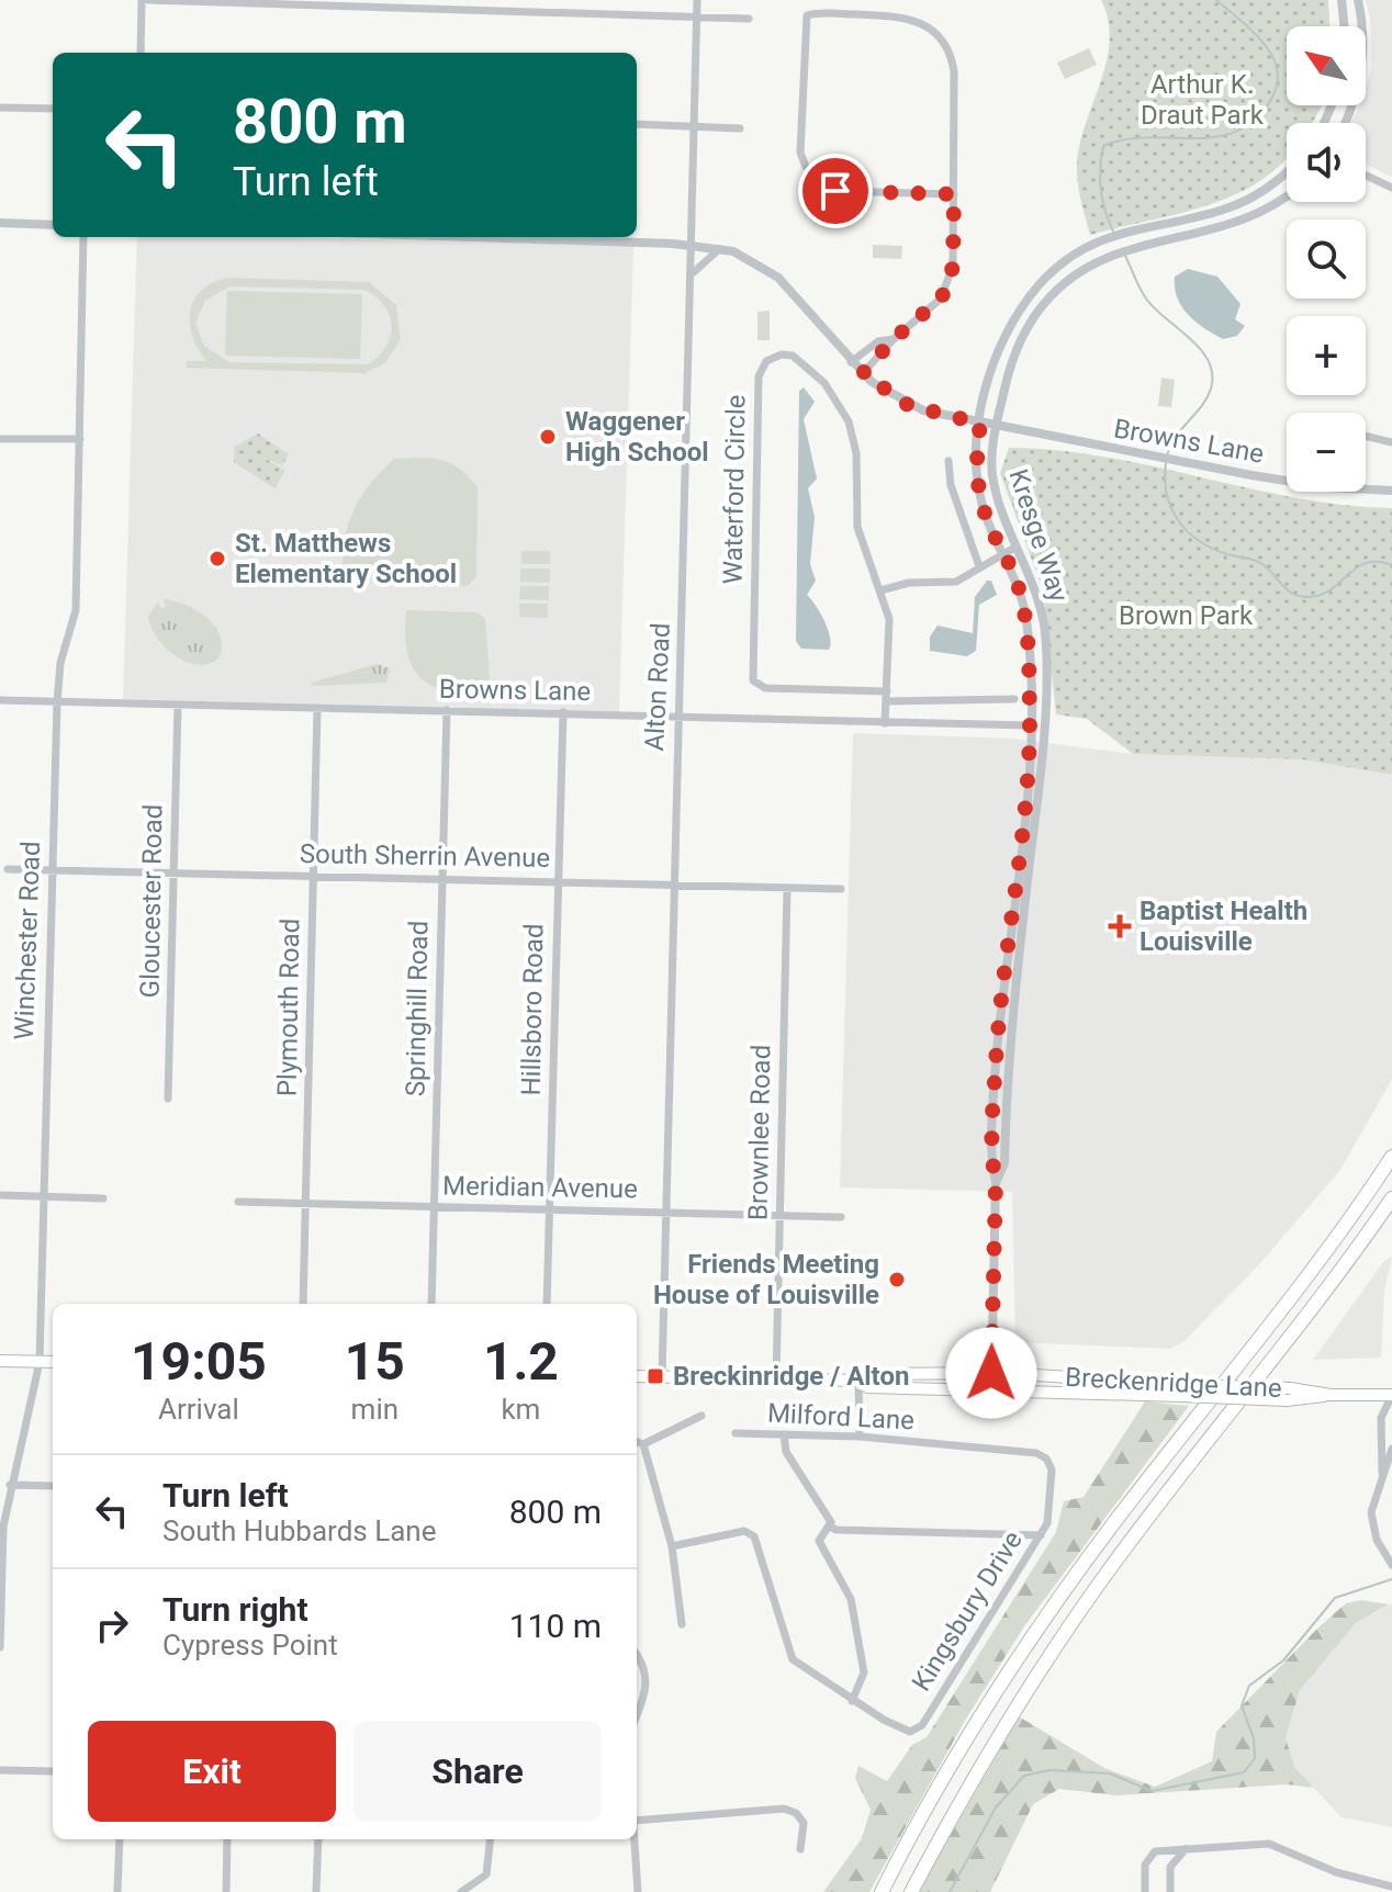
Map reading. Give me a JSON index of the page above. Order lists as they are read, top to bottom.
{
  "streets": {
    "main road": ["Breckenridge Lane"],
    "street": [
      "Browns Lane",
      "Waterford Circle",
      "Kresge Way",
      "Alton Road",
      "South Sherrin Avenue",
      "Gloucester Road",
      "Winchester Road",
      "Plymouth Road",
      "Springhill Road",
      "Hillsboro Road",
      "Brownlee Road",
      "Meridian Avenue",
      "Milford Lane",
      "Kingsbury Drive"
    ]
  },
  "crossings": [
    ["Browns Lane", "Waterford Circle"],
    ["Browns Lane", "Kresge Way"],
    ["Browns Lane", "Alton Road"],
    ["Browns Lane", "Gloucester Road"],
    ["Browns Lane", "Winchester Road"],
    ["Browns Lane", "Plymouth Road"],
    ["Browns Lane", "Springhill Road"],
    ["Browns Lane", "Hillsboro Road"],
    ["Kresge Way", "Breckenridge Lane"],
    ["Alton Road", "South Sherrin Avenue"],
    ["Alton Road", "Meridian Avenue"],
    ["Alton Road", "Breckenridge Lane"],
    ["South Sherrin Avenue", "Gloucester Road"],
    ["South Sherrin Avenue", "Winchester Road"],
    ["South Sherrin Avenue", "Plymouth Road"],
    ["South Sherrin Avenue", "Springhill Road"],
    ["South Sherrin Avenue", "Hillsboro Road"],
    ["South Sherrin Avenue", "Brownlee Road"],
    ["Plymouth Road", "Meridian Avenue"],
    ["Springhill Road", "Meridian Avenue"],
    ["Hillsboro Road", "Meridian Avenue"],
    ["Brownlee Road", "Meridian Avenue"],
    ["Brownlee Road", "Breckenridge Lane"],
    ["Milford Lane", "Kingsbury Drive"]
  ],
  "parks": ["Arthur K. Draut Park", "Brown Park"],
  "places": {
    "other": ["Waggener High School", "St. Matthews Elementary School", "Friends Meeting House of Louisville"],
    "health": ["Baptist Health Louisville"],
    "transit": ["Breckinridge / Alton"]
  },
  "north": "top left",
  "page": {
    "map_buttons": ["+", "−"],
    "turn": ["800 m", "Turn left"],
    "eta": [
      "19:05",
      "Arrival",
      "15",
      "min",
      "1.2",
      "km"
    ],
    "list": [
      {
        "name": "Turn left",
        "note": "South Hubbards Lane",
        "value": "800 m"
      },
      {
        "name": "Turn right",
        "note": "Cypress Point",
        "value": "110 m"
      }
    ],
    "buttons": ["Exit", "Share"]
  }
}
